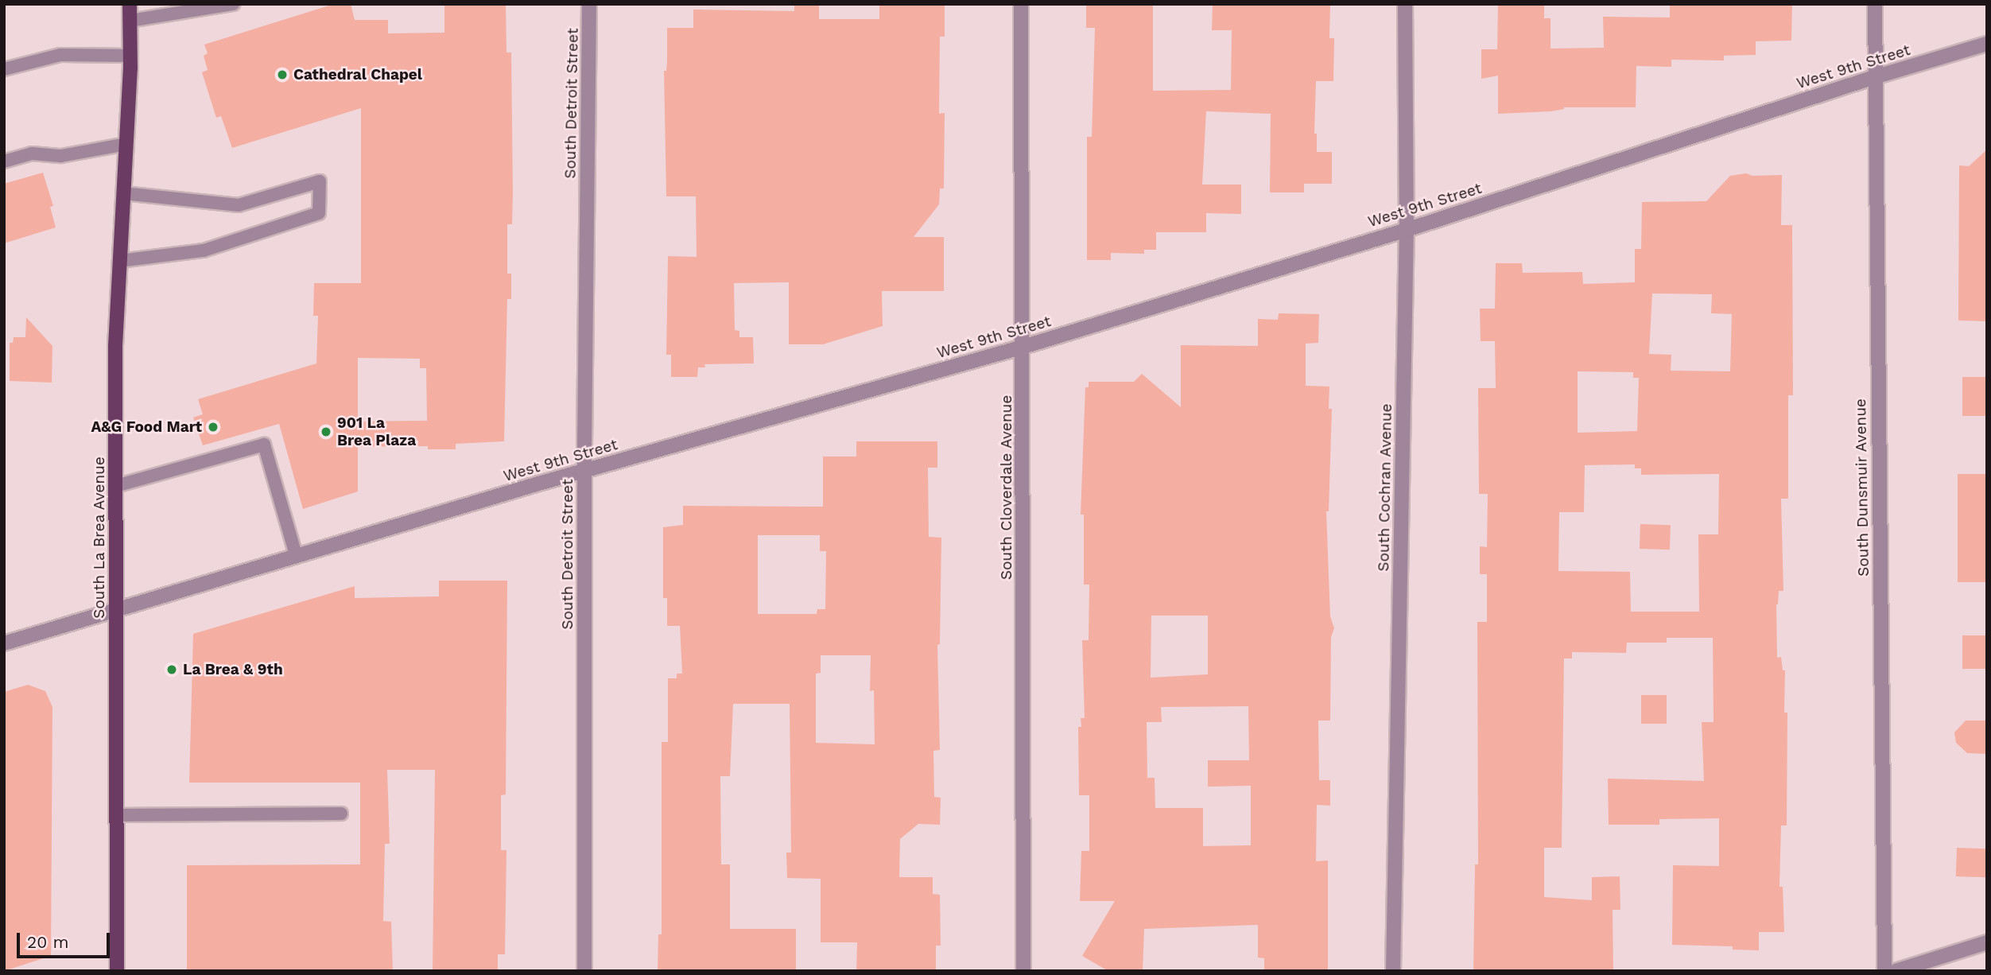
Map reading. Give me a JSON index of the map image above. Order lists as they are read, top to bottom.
{
  "streets": {
    "main road": ["South La Brea Avenue"],
    "street": [
      "West 9th Street",
      "South Detroit Street",
      "South Cloverdale Avenue",
      "South Cochran Avenue",
      "South Dunsmuir Avenue"
    ]
  },
  "crossings": [
    ["West 9th Street", "South Detroit Street"],
    ["West 9th Street", "South Cloverdale Avenue"],
    ["West 9th Street", "South Cochran Avenue"],
    ["West 9th Street", "South Dunsmuir Avenue"],
    ["West 9th Street", "South La Brea Avenue"]
  ],
  "places": [
    "Cathedral Chapel",
    "A&G Food Mart",
    "901 La Brea Plaza",
    "La Brea & 9th"
  ],
  "scale_bar": "20 m"
}
